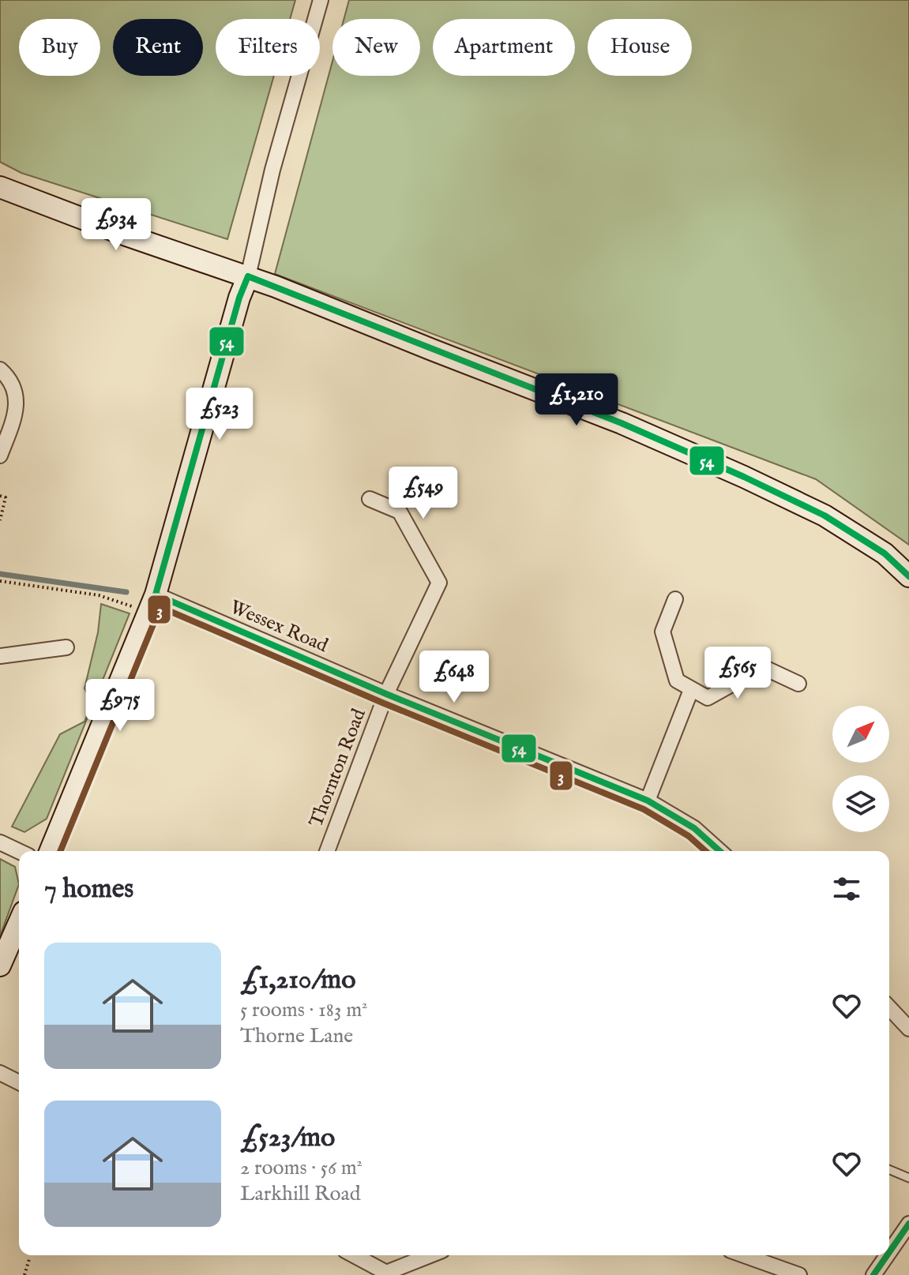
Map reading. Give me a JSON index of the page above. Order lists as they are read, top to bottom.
{
  "streets": {
    "street": ["Wessex Road", "Thornton Road"]
  },
  "crossings": [
    ["Wessex Road", "Thornton Road"]
  ],
  "lines": ["transit line 54", "transit line 3"],
  "north": "top right",
  "page": {
    "chip": [
      "Buy",
      "Rent",
      "Filters",
      "New",
      "Apartment",
      "House"
    ],
    "price": [
      "£934",
      "£1,210",
      "£523",
      "£549",
      "£565",
      "£648",
      "£975"
    ],
    "heading": "7 homes",
    "list": [
      {
        "name": "£1,210/mo",
        "note": "5 rooms · 183 m² · Thorne Lane"
      },
      {
        "name": "£523/mo",
        "note": "2 rooms · 56 m² · Larkhill Road"
      }
    ]
  }
}
